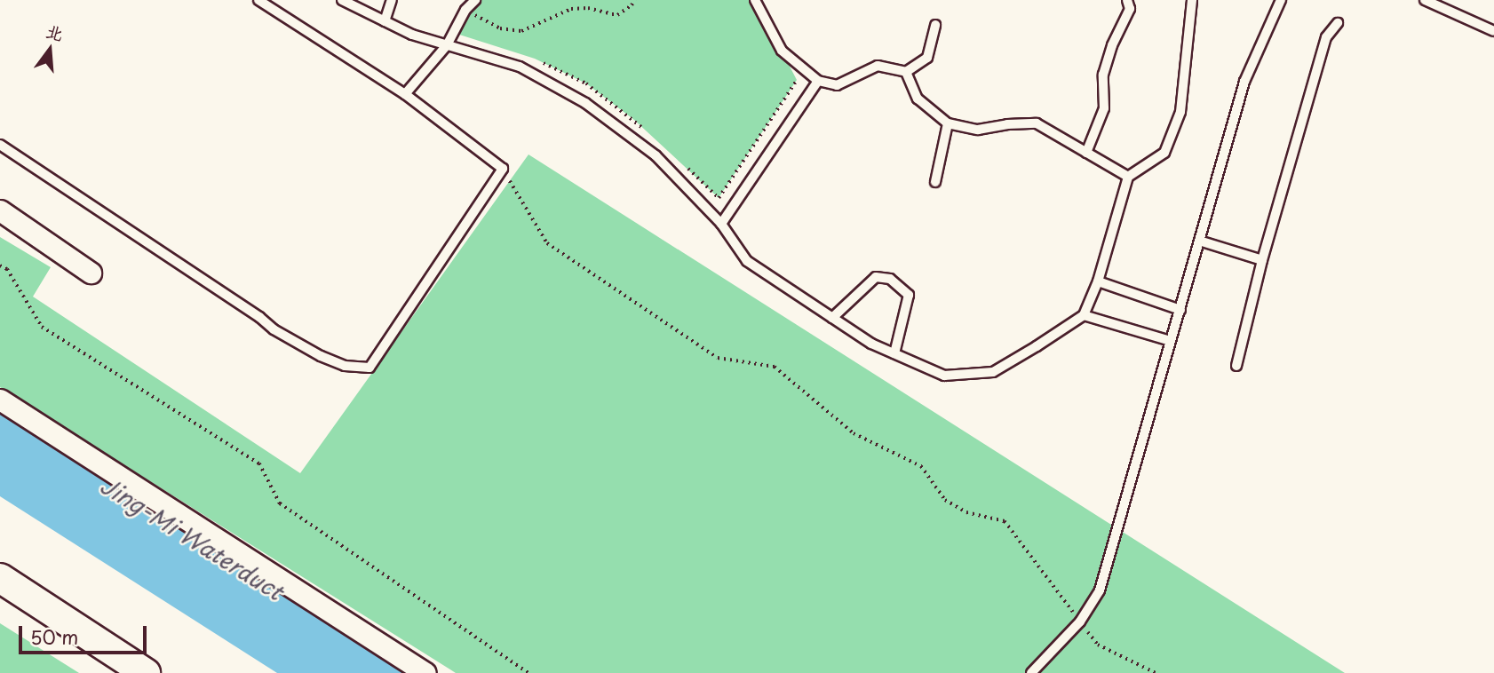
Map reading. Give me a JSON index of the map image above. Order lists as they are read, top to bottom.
{
  "water": ["Jing-Mi Waterduct"],
  "scale_bar": "50 m",
  "north": "top"
}
